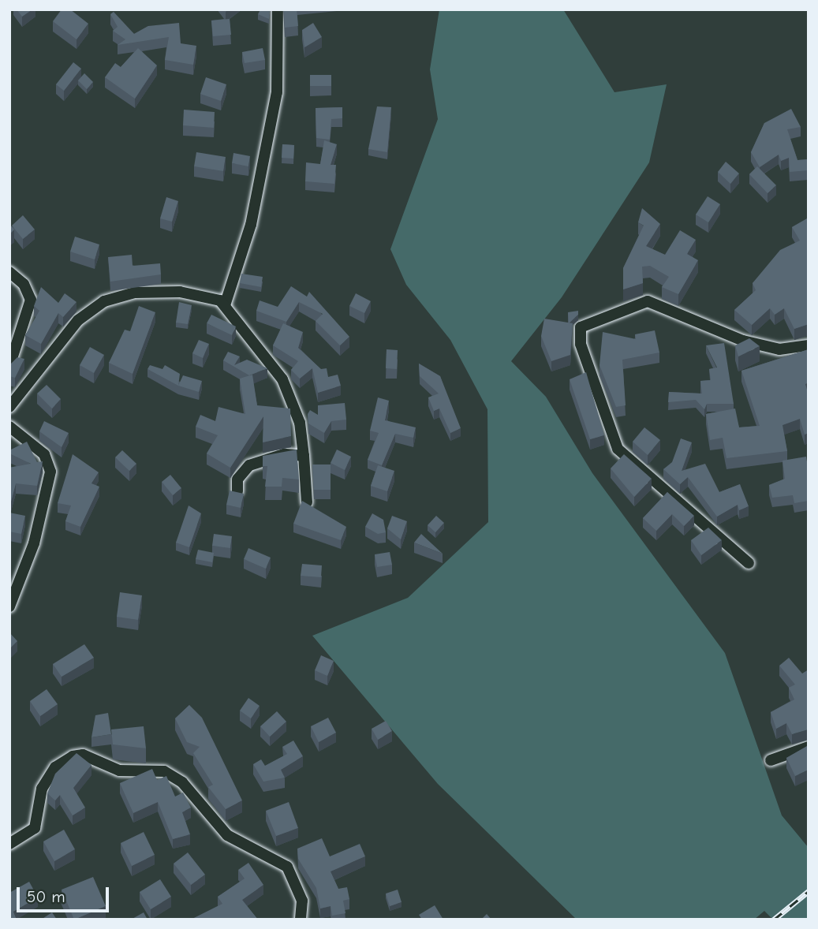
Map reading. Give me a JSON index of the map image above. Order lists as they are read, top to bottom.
{
  "scale_bar": "50 m"
}
